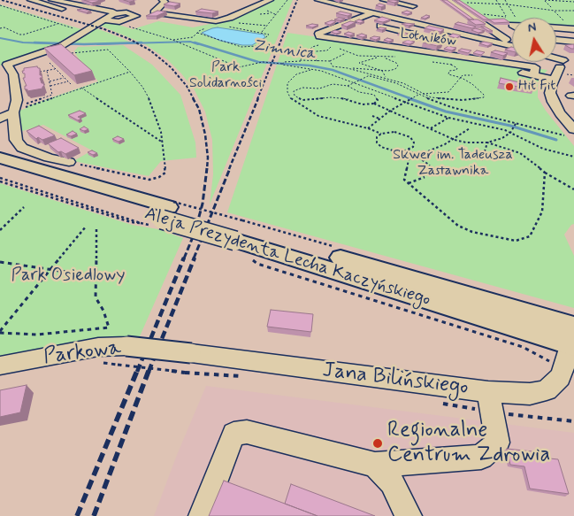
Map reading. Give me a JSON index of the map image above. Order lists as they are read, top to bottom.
{
  "streets": {
    "main road": ["Aleja Prezydenta Lecha Kaczyńskiego"],
    "street": ["Lotników", "Parkowa", "Jana Bilińskiego"]
  },
  "crossings": [
    ["Aleja Prezydenta Lecha Kaczyńskiego", "Jana Bilińskiego"],
    ["Parkowa", "Jana Bilińskiego"]
  ],
  "water": ["Zimnica"],
  "parks": ["Park Solidarności", "Skwer im. Tadeusza Zastawnika", "Park Osiedlowy"],
  "places": ["Hit Fit", "Regionalne Centrum Zdrowia"],
  "north": "top"
}
